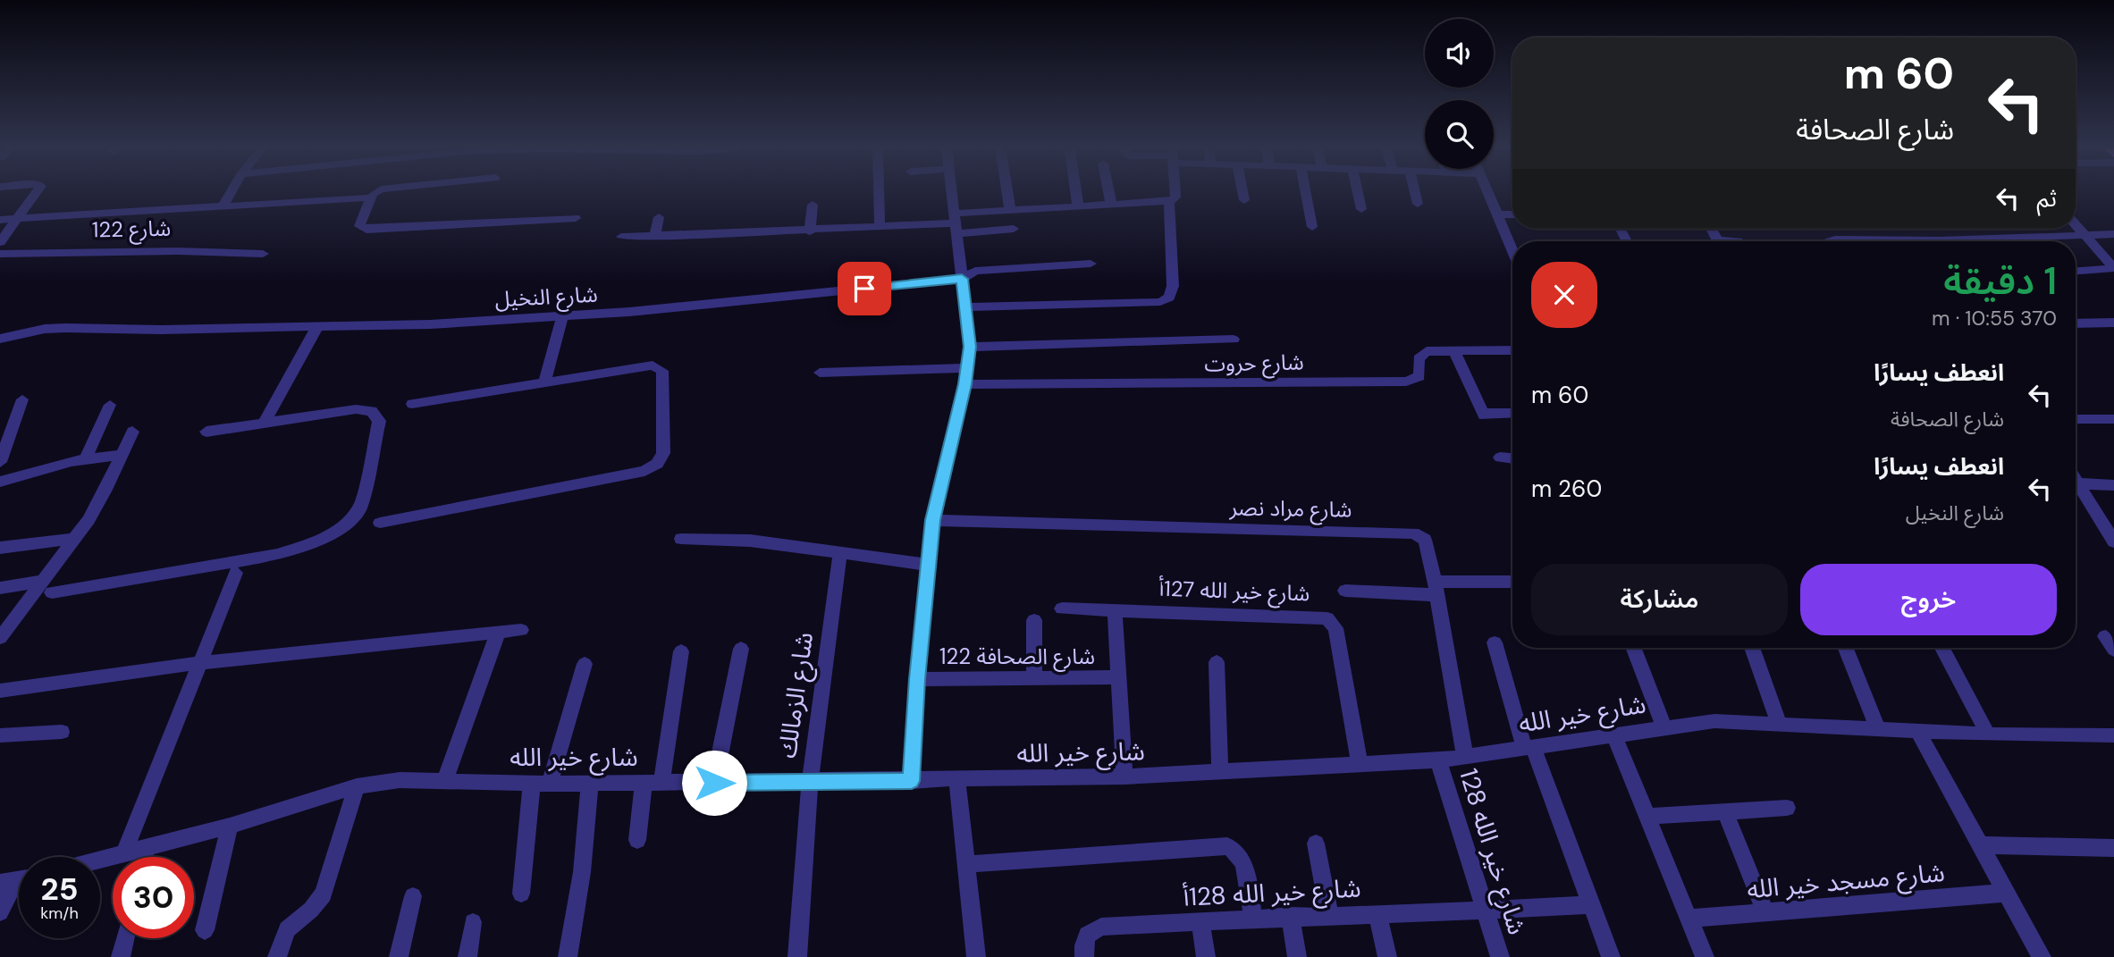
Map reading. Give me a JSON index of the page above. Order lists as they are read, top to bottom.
{
  "streets": {
    "street": [
      "شارع 122",
      "شارع النخيل",
      "شارع حروت",
      "شارع مراد نصر",
      "شارع خير الله 127أ",
      "شارع الصحافة 122",
      "شارع الزمالك",
      "شارع خير الله",
      "شارع خير الله 128",
      "شارع مسجد خير الله",
      "شارع خير الله 128أ"
    ]
  },
  "crossings": [
    ["شارع مراد نصر", "شارع خير الله"],
    ["شارع خير الله 127أ", "شارع خير الله"],
    ["شارع الزمالك", "شارع خير الله"],
    ["شارع خير الله", "شارع خير الله 128"],
    ["شارع خير الله 128", "شارع خير الله 128أ"]
  ],
  "page": {
    "turn": ["60 m", "شارع الصحافة"],
    "then": "ثم",
    "heading": ["1 دقيقة", "370 m · 10:55"],
    "list": [
      {
        "name": "انعطف يسارًا",
        "note": "شارع الصحافة",
        "value": "60 m"
      },
      {
        "name": "انعطف يسارًا",
        "note": "شارع النخيل",
        "value": "260 m"
      }
    ],
    "buttons": ["خروج", "مشاركة"],
    "speed": "25 km/h",
    "limit": "30"
  }
}
